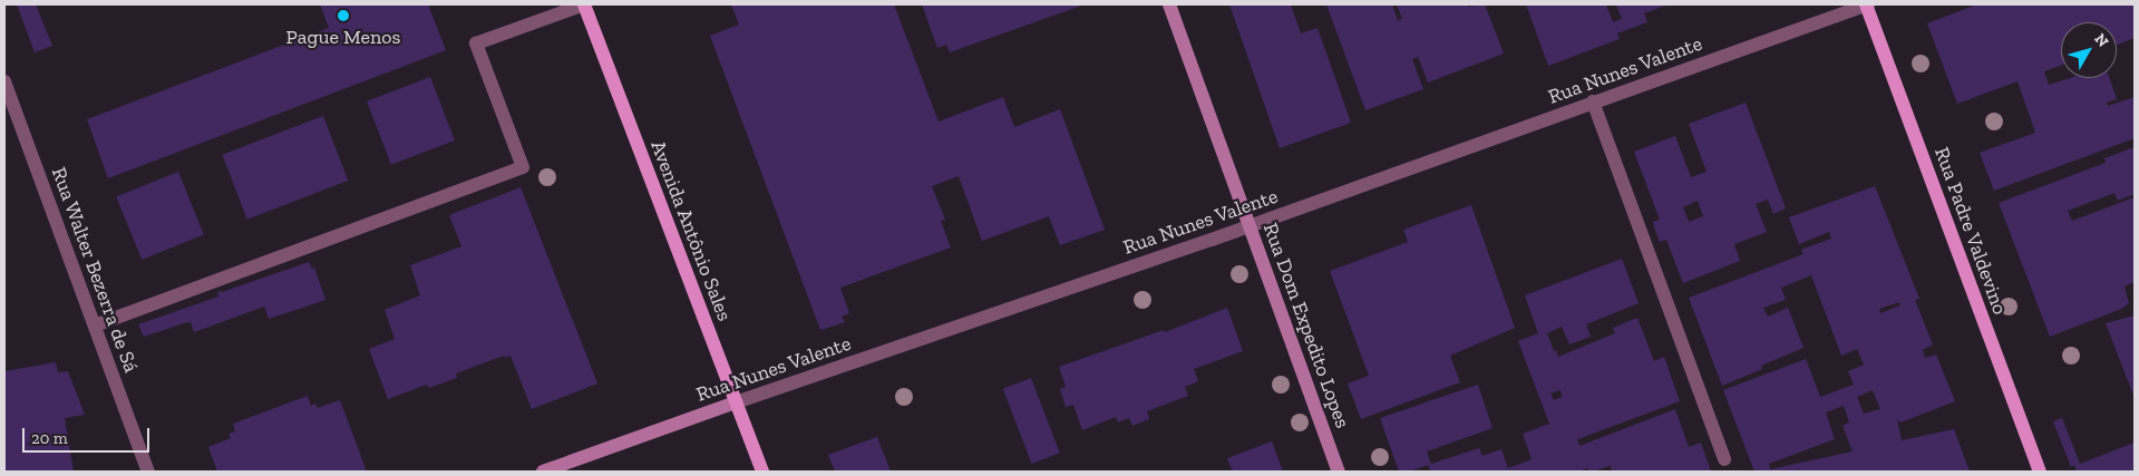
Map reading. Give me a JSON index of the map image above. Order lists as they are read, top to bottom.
{
  "streets": {
    "main road": ["Avenida Antônio Sales", "Rua Padre Valdevino"],
    "street": ["Rua Nunes Valente", "Rua Walter Bezerra de Sá", "Rua Dom Expedito Lopes"]
  },
  "crossings": [
    ["Rua Nunes Valente", "Avenida Antônio Sales"],
    ["Rua Nunes Valente", "Rua Padre Valdevino"],
    ["Rua Nunes Valente", "Rua Dom Expedito Lopes"]
  ],
  "places": ["Pague Menos"],
  "scale_bar": "20 m",
  "north": "top right"
}
